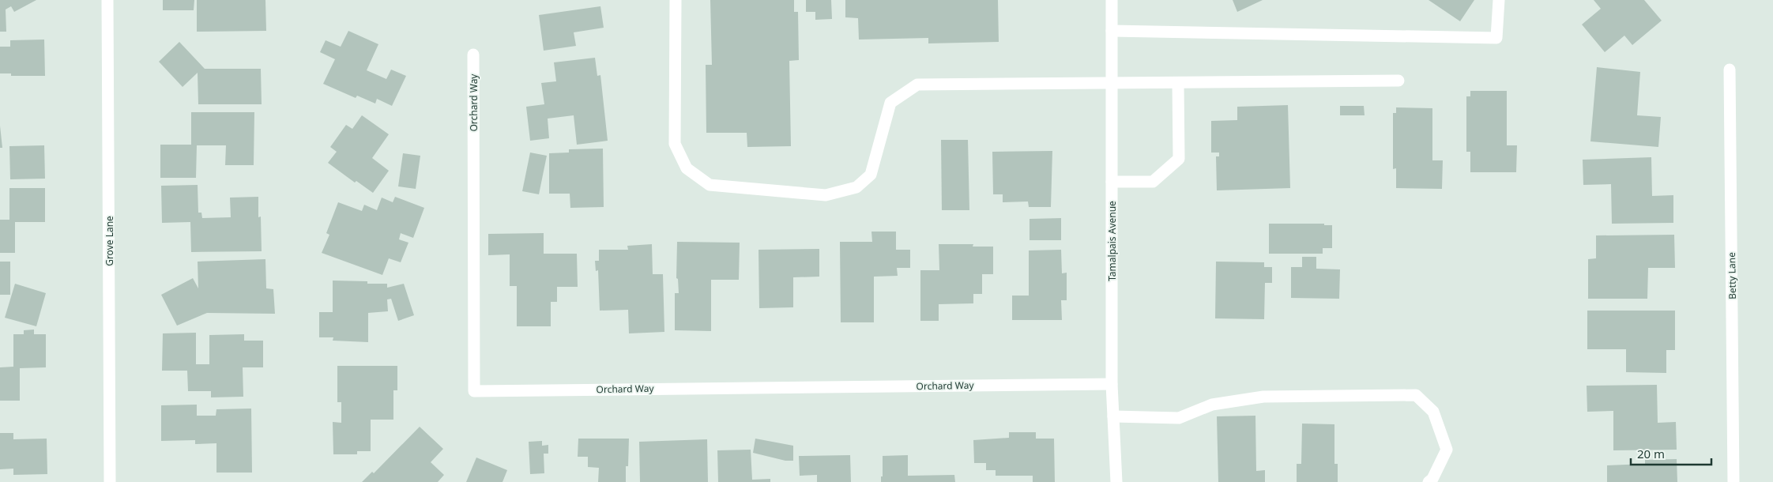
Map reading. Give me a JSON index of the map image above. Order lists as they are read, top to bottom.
{
  "streets": {
    "street": [
      "Orchard Way",
      "Grove Lane",
      "Tamalpais Avenue",
      "Betty Lane"
    ]
  },
  "crossings": [
    ["Orchard Way", "Tamalpais Avenue"]
  ],
  "scale_bar": "20 m"
}
